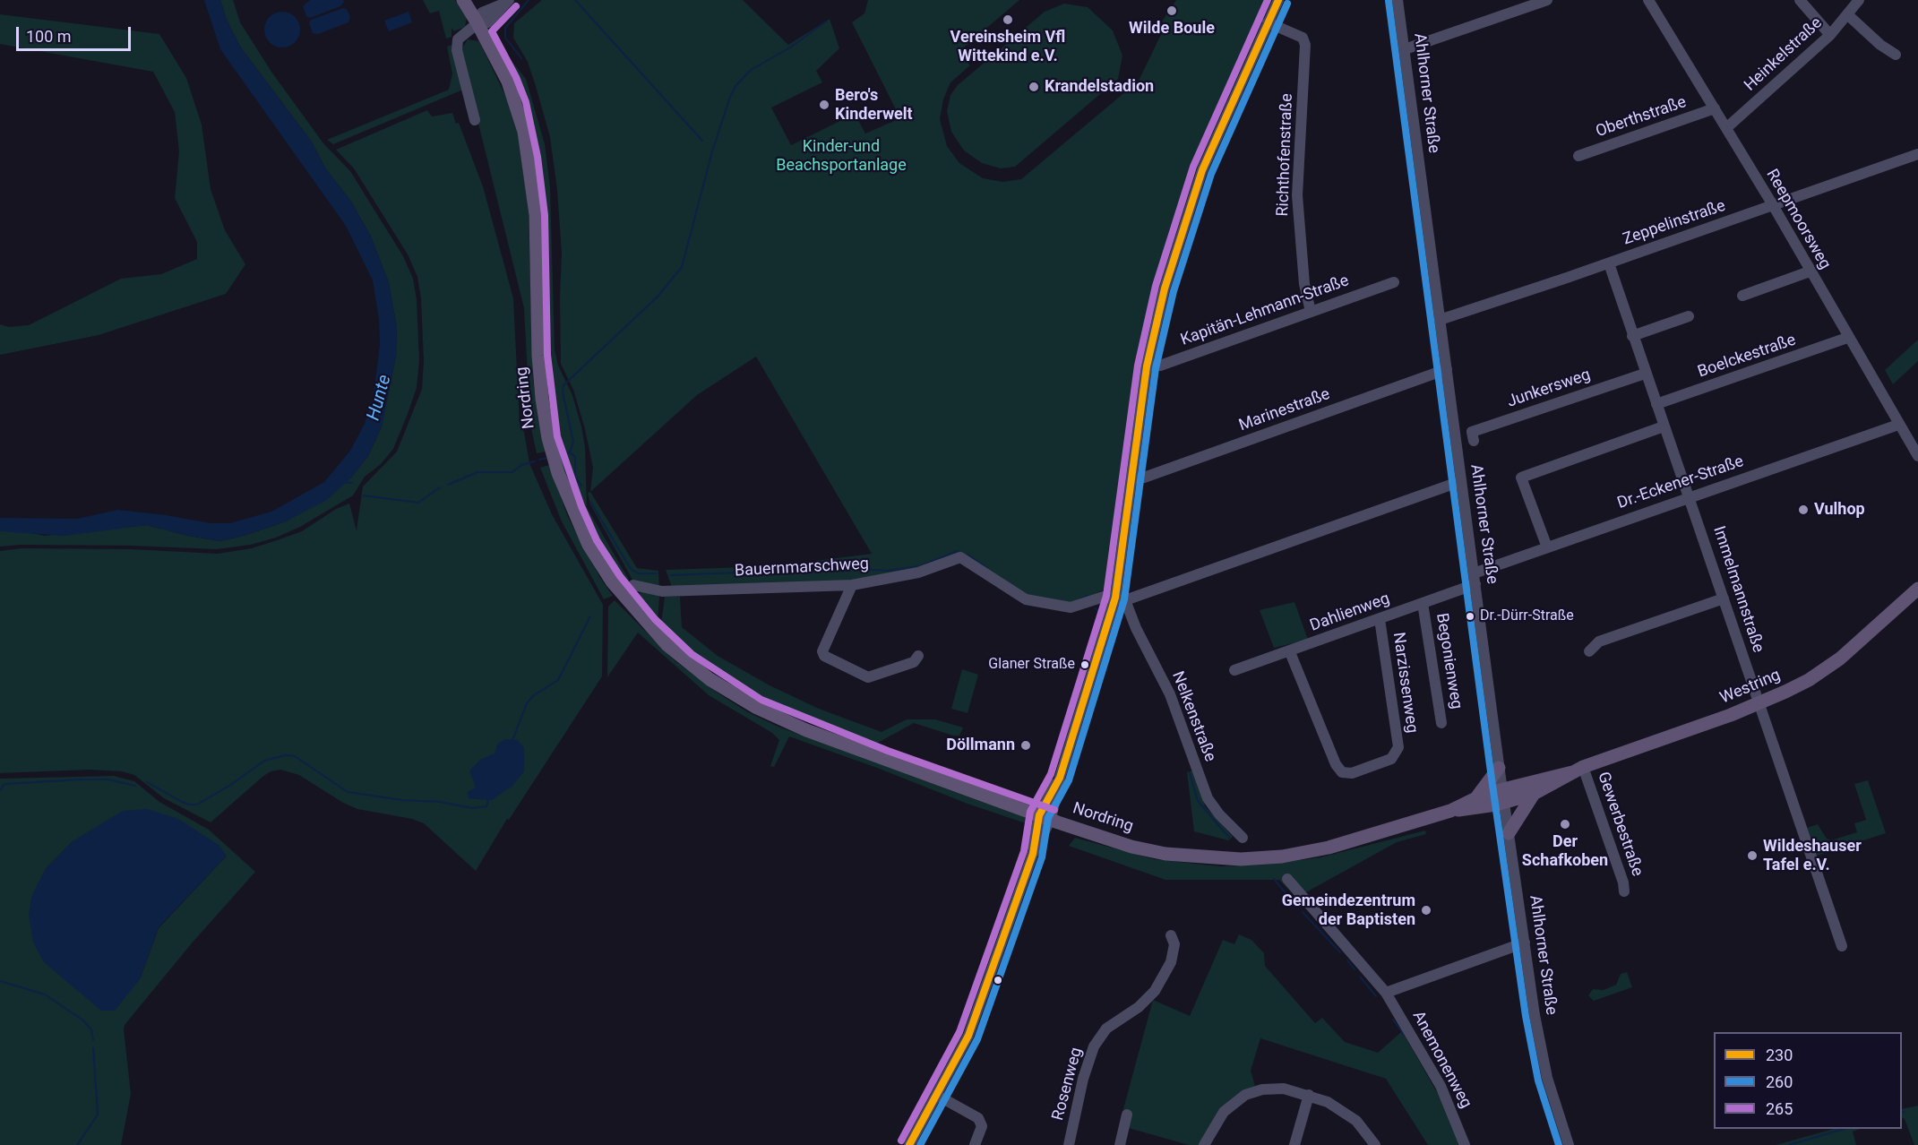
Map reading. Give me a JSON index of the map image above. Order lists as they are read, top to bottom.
{
  "streets": {
    "main road": ["Nordring", "Westring"],
    "street": [
      "Heinkelstraße",
      "Ahlhorner Straße",
      "Oberthstraße",
      "Richthofenstraße",
      "Reepmoorsweg",
      "Zeppelinstraße",
      "Kapitän-Lehmann-Straße",
      "Boelckestraße",
      "Junkersweg",
      "Marinestraße",
      "Dr.-Eckener-Straße",
      "Bauernmarschweg",
      "Immelmannstraße",
      "Dahlienweg",
      "Begonienweg",
      "Narzissenweg",
      "Nelkenstraße",
      "Gewerbestraße",
      "Anemonenweg",
      "Rosenweg"
    ]
  },
  "crossings": [
    ["Heinkelstraße", "Reepmoorsweg"],
    ["Ahlhorner Straße", "Zeppelinstraße"],
    ["Ahlhorner Straße", "Nordring"],
    ["Ahlhorner Straße", "Marinestraße"],
    ["Ahlhorner Straße", "Dr.-Eckener-Straße"],
    ["Ahlhorner Straße", "Dahlienweg"],
    ["Ahlhorner Straße", "Westring"],
    ["Oberthstraße", "Reepmoorsweg"],
    ["Richthofenstraße", "Kapitän-Lehmann-Straße"],
    ["Reepmoorsweg", "Zeppelinstraße"],
    ["Reepmoorsweg", "Boelckestraße"],
    ["Reepmoorsweg", "Dr.-Eckener-Straße"],
    ["Zeppelinstraße", "Immelmannstraße"],
    ["Boelckestraße", "Immelmannstraße"],
    ["Junkersweg", "Immelmannstraße"],
    ["Nordring", "Westring"],
    ["Dr.-Eckener-Straße", "Immelmannstraße"],
    ["Dr.-Eckener-Straße", "Dahlienweg"],
    ["Bauernmarschweg", "Nelkenstraße"],
    ["Immelmannstraße", "Westring"],
    ["Dahlienweg", "Begonienweg"],
    ["Dahlienweg", "Narzissenweg"],
    ["Westring", "Gewerbestraße"]
  ],
  "water": ["Hunte"],
  "parks": ["Kinder-und Beachsportanlage"],
  "places": [
    "Wilde Boule",
    "Vereinsheim Vfl Wittekind e.V.",
    "Krandelstadion",
    "Bero's Kinderwelt",
    "Vulhop",
    "Dr.-Dürr-Straße",
    "Glaner Straße",
    "Döllmann",
    "Der Schafkoben",
    "Wildeshauser Tafel e.V.",
    "Gemeindezentrum der Baptisten"
  ],
  "lines": ["transit line 230", "transit line 265", "transit line 260"],
  "legend": ["230", "260", "265"],
  "scale_bar": "100 m"
}
